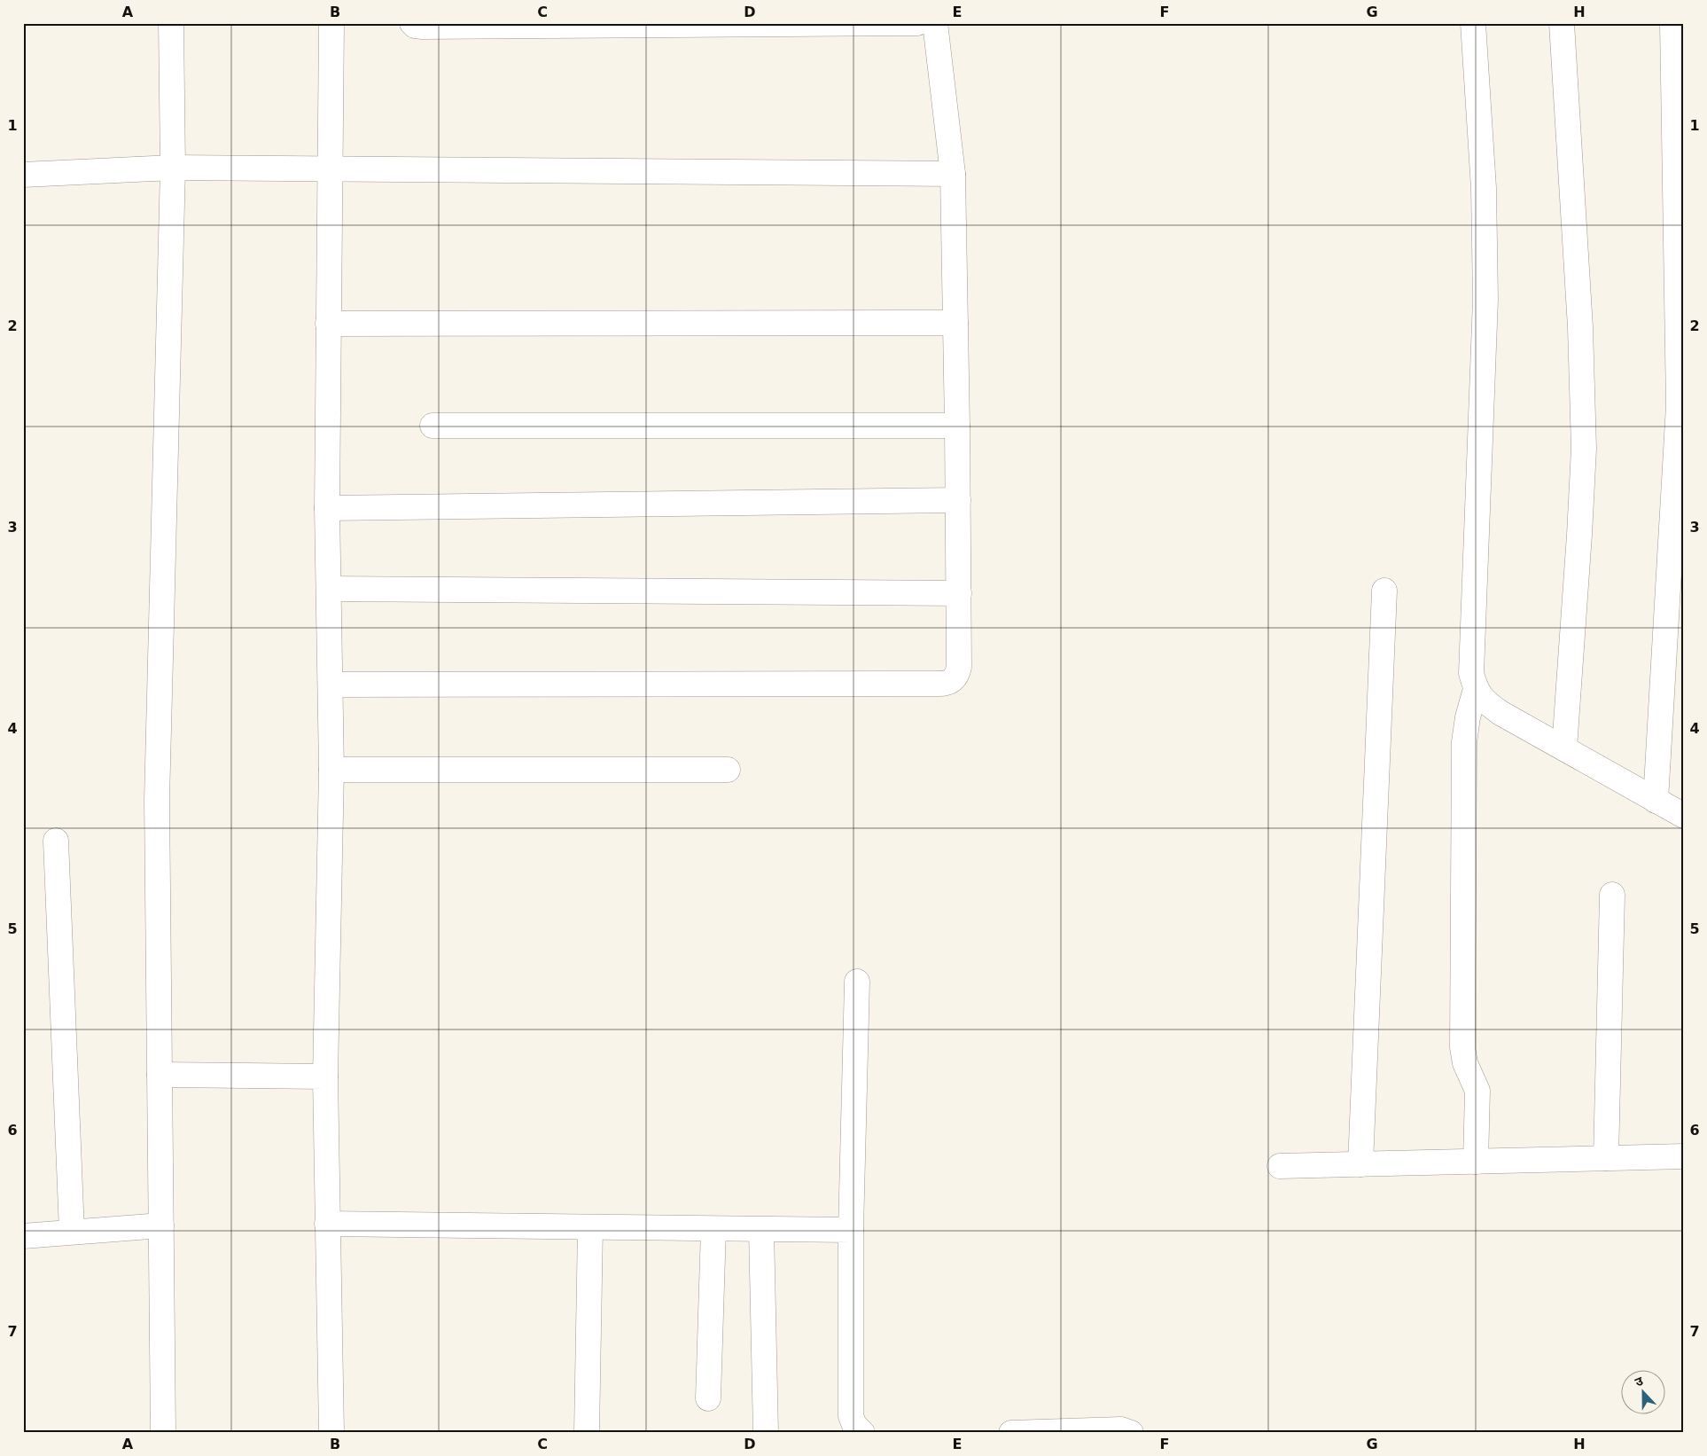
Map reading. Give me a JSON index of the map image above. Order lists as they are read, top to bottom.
{
  "north": "top",
  "grid": {
    "columns": [
      "A",
      "B",
      "C",
      "D",
      "E",
      "F",
      "G",
      "H"
    ],
    "rows": [
      "1",
      "2",
      "3",
      "4",
      "5",
      "6",
      "7"
    ]
  }
}
